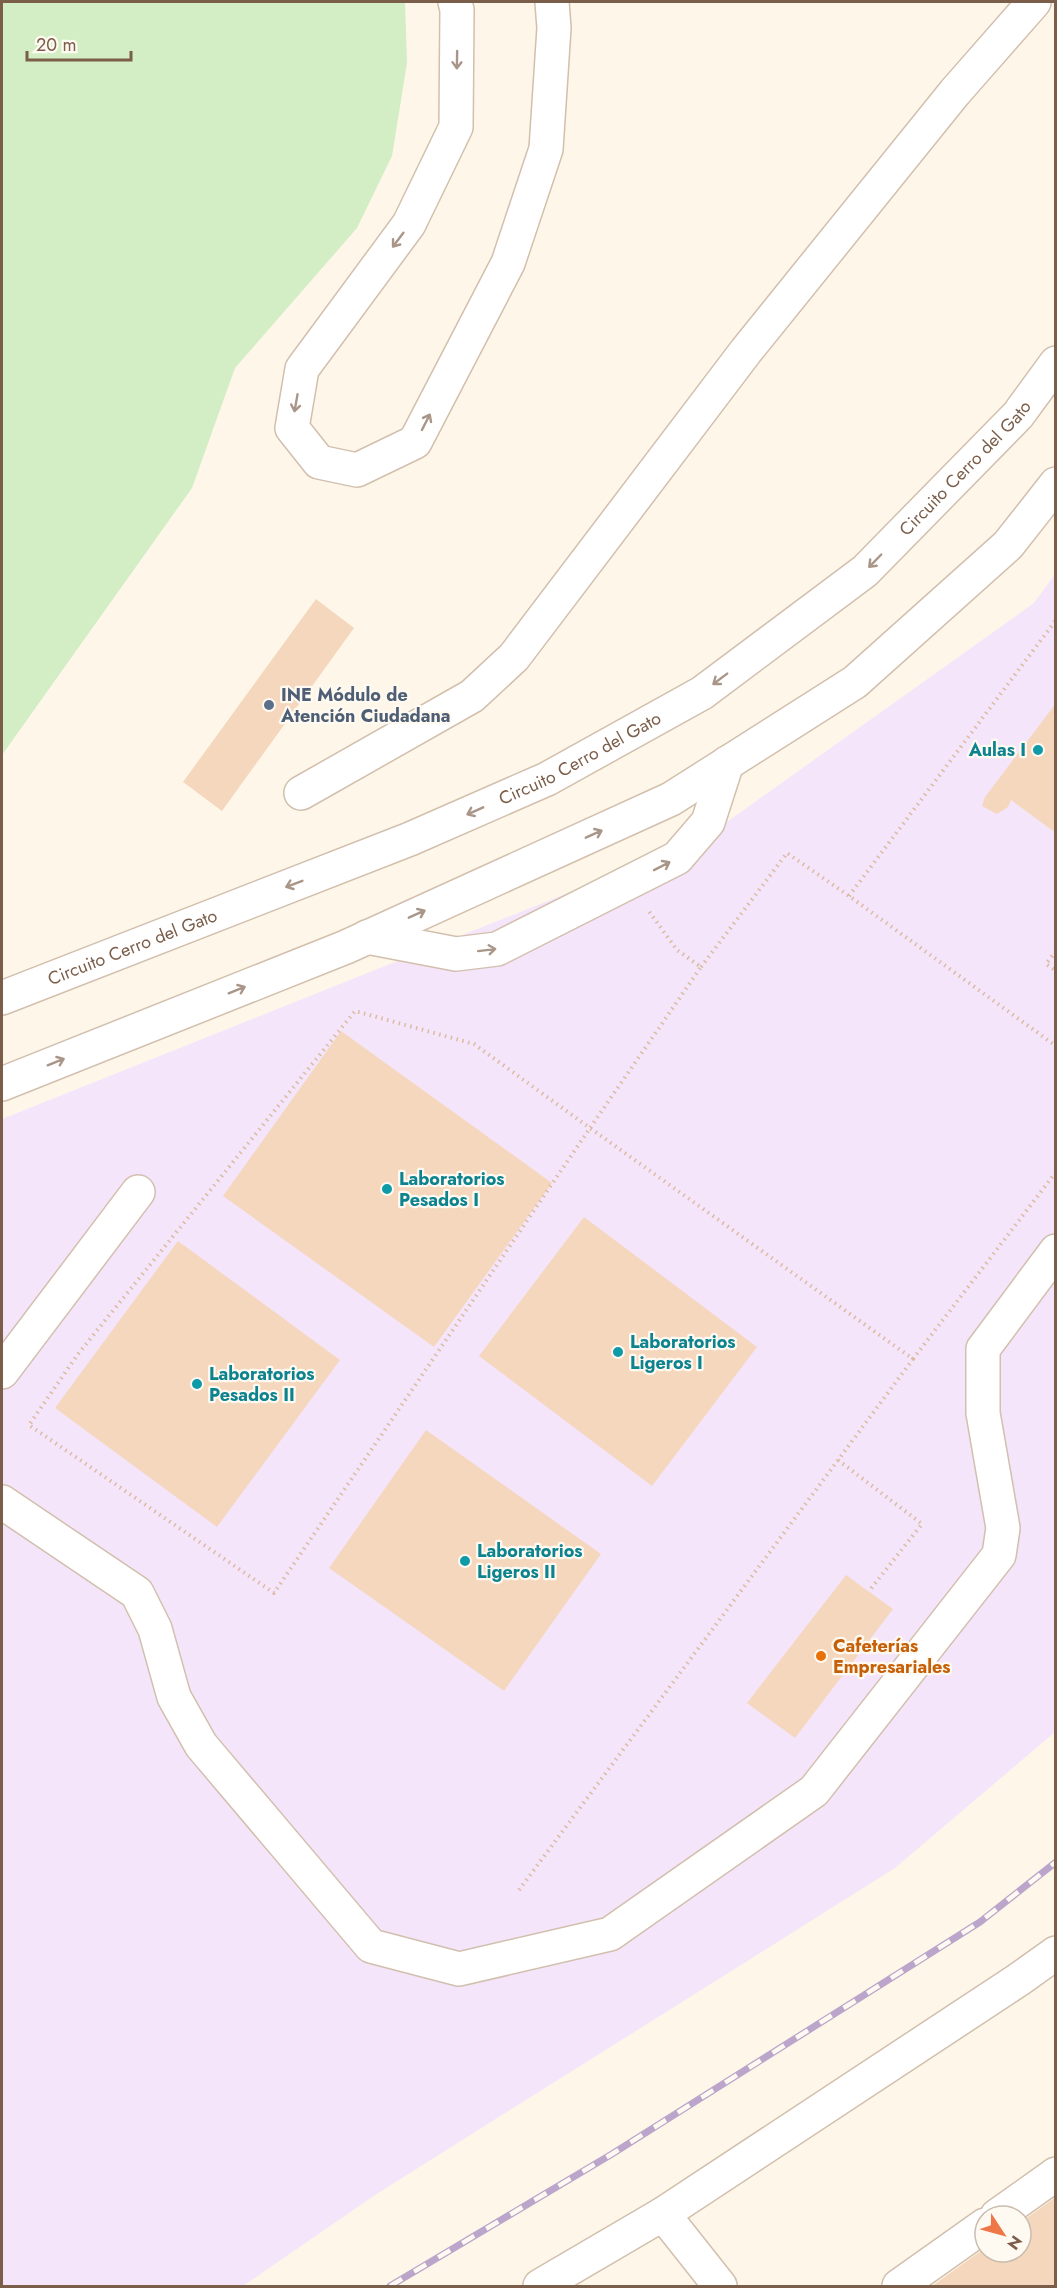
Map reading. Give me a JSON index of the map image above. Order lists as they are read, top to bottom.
{
  "streets": {
    "street": ["Circuito Cerro del Gato"]
  },
  "places": [
    "INE Módulo de Atención Ciudadana",
    "Aulas I",
    "Laboratorios Pesados I",
    "Laboratorios Ligeros I",
    "Laboratorios Pesados II",
    "Laboratorios Ligeros II",
    "Cafeterías Empresariales"
  ],
  "scale_bar": "20 m",
  "north": "bottom right"
}
